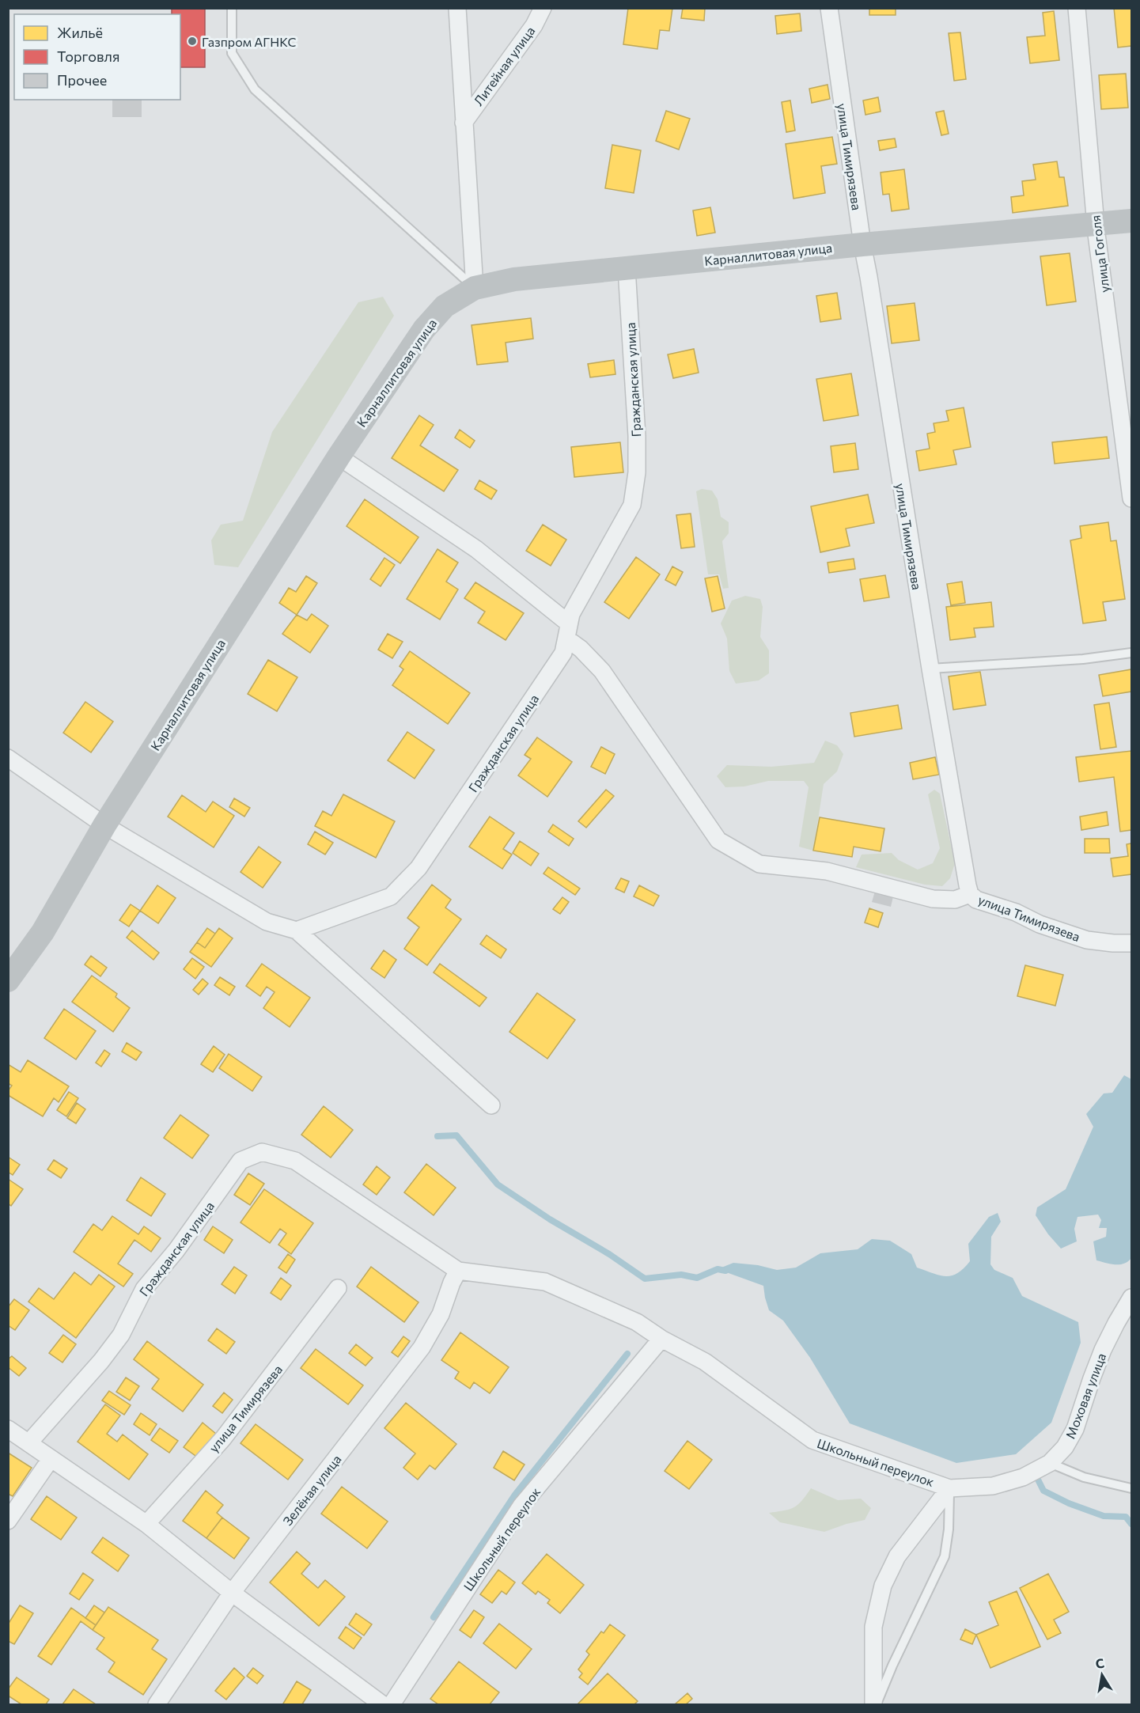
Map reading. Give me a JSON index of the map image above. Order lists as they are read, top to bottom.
{
  "streets": {
    "street": [
      "Литейная улица",
      "улица Тимирязева",
      "Карналлитовая улица",
      "улица Гоголя",
      "Гражданская улица",
      "Моховая улица",
      "Школьный переулок",
      "Зелёная улица"
    ]
  },
  "crossings": [
    ["улица Тимирязева", "Карналлитовая улица"],
    ["Карналлитовая улица", "улица Гоголя"],
    ["Карналлитовая улица", "Гражданская улица"],
    ["Гражданская улица", "Школьный переулок"],
    ["Моховая улица", "Школьный переулок"],
    ["Школьный переулок", "Зелёная улица"]
  ],
  "places": ["Газпром АГНКС"],
  "legend": ["Жильё", "Торговля", "Прочее"],
  "north": "top"
}
